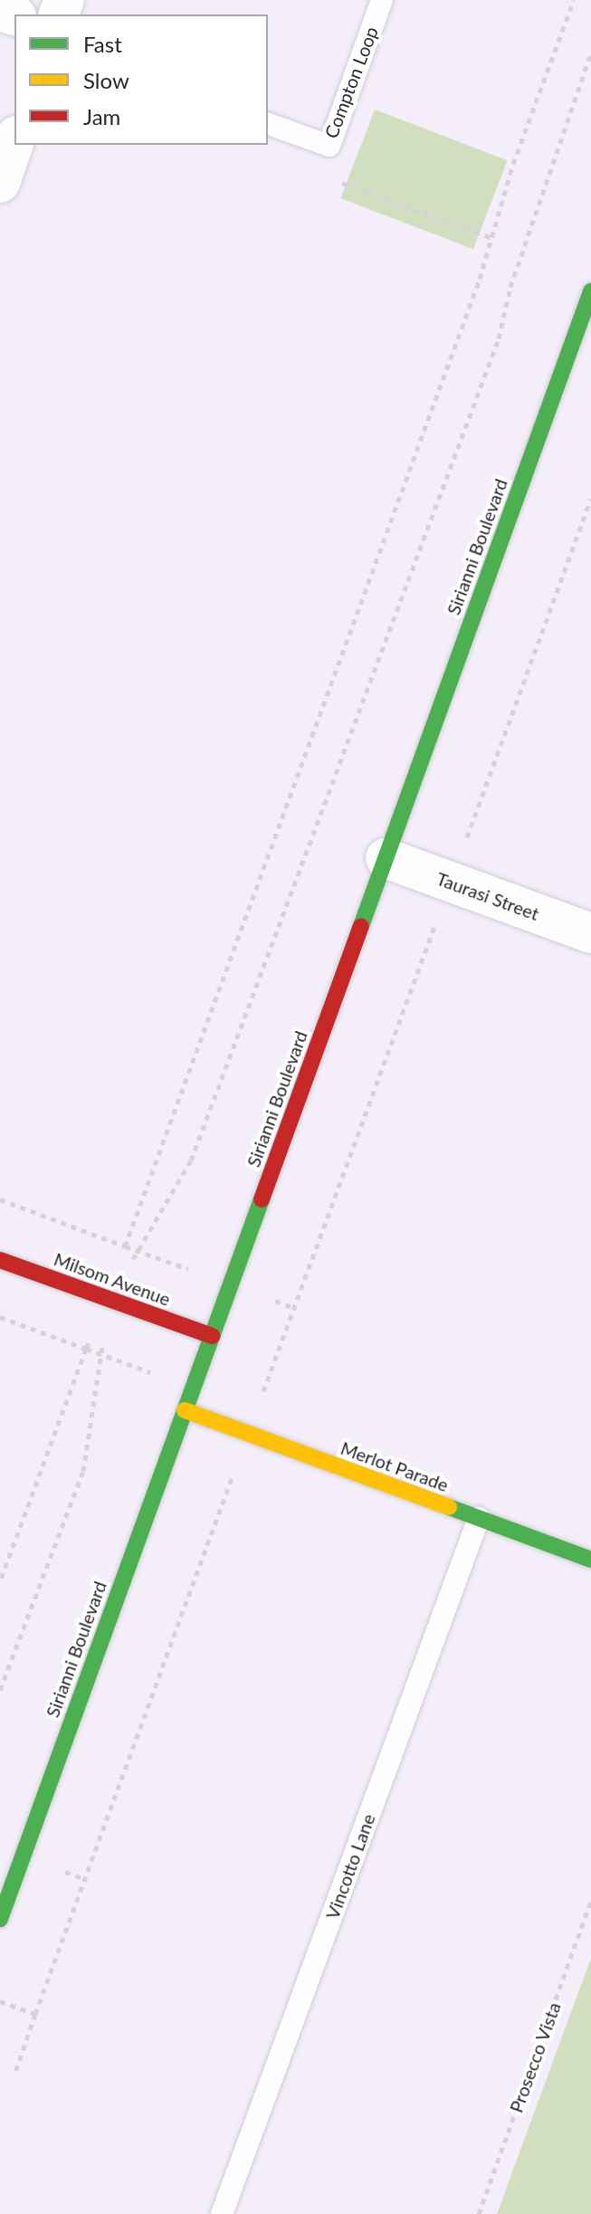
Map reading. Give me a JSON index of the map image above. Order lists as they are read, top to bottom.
{
  "streets": {
    "street": [
      "Sirianni Boulevard",
      "Taurasi Street",
      "Milsom Avenue",
      "Merlot Parade"
    ],
    "lane": ["Compton Loop", "Vincotto Lane"],
    "path": ["Prosecco Vista"]
  },
  "crossings": [
    ["Sirianni Boulevard", "Taurasi Street"],
    ["Sirianni Boulevard", "Milsom Avenue"],
    ["Sirianni Boulevard", "Merlot Parade"],
    ["Merlot Parade", "Vincotto Lane"]
  ],
  "legend": ["Fast", "Slow", "Jam"]
}
